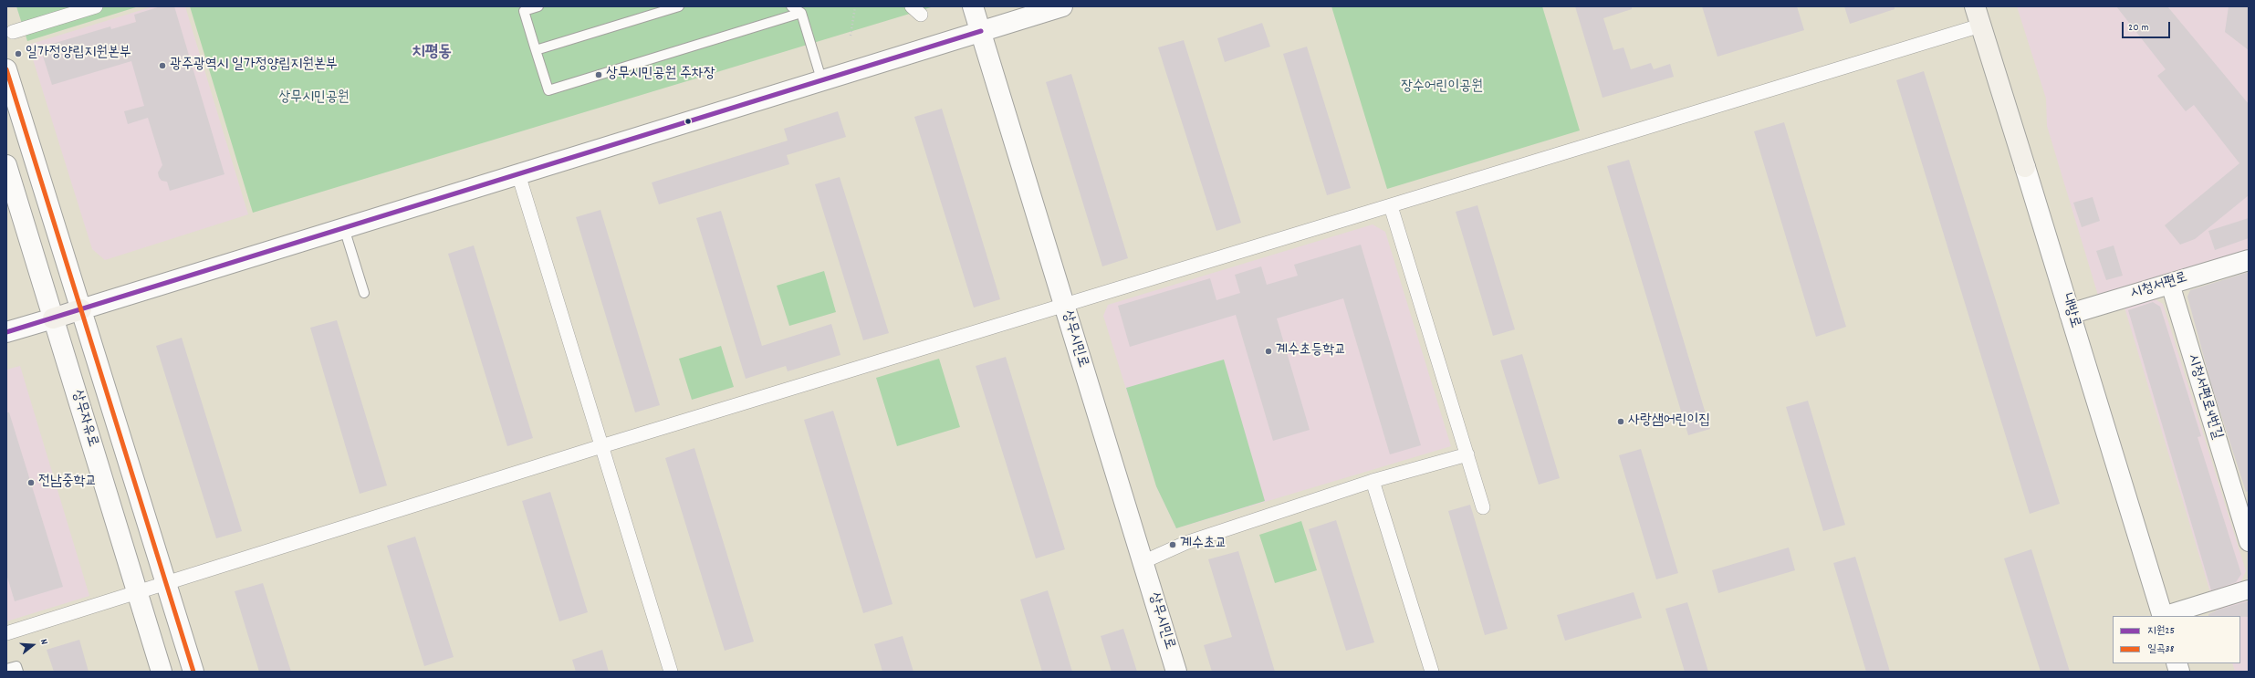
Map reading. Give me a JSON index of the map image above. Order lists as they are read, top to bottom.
{
  "streets": {
    "main road": ["내방로"],
    "street": [
      "시청서편로",
      "상무시민로",
      "시청서편로4번길",
      "상무자유로"
    ]
  },
  "crossings": [
    ["시청서편로", "내방로"],
    ["시청서편로", "시청서편로4번길"]
  ],
  "districts": ["치평동"],
  "parks": ["장수어린이공원", "상무시민공원"],
  "places": [
    "일가정양립지원본부",
    "광주광역시 일가정양립지원본부",
    "상무시민공원 주차장",
    "계수초등학교",
    "사랑샘어린이집",
    "전남중학교",
    "계수초교"
  ],
  "lines": ["transit line 지원25", "transit line 일곡38"],
  "legend": ["지원25", "일곡38"],
  "scale_bar": "20 m",
  "north": "right"
}
